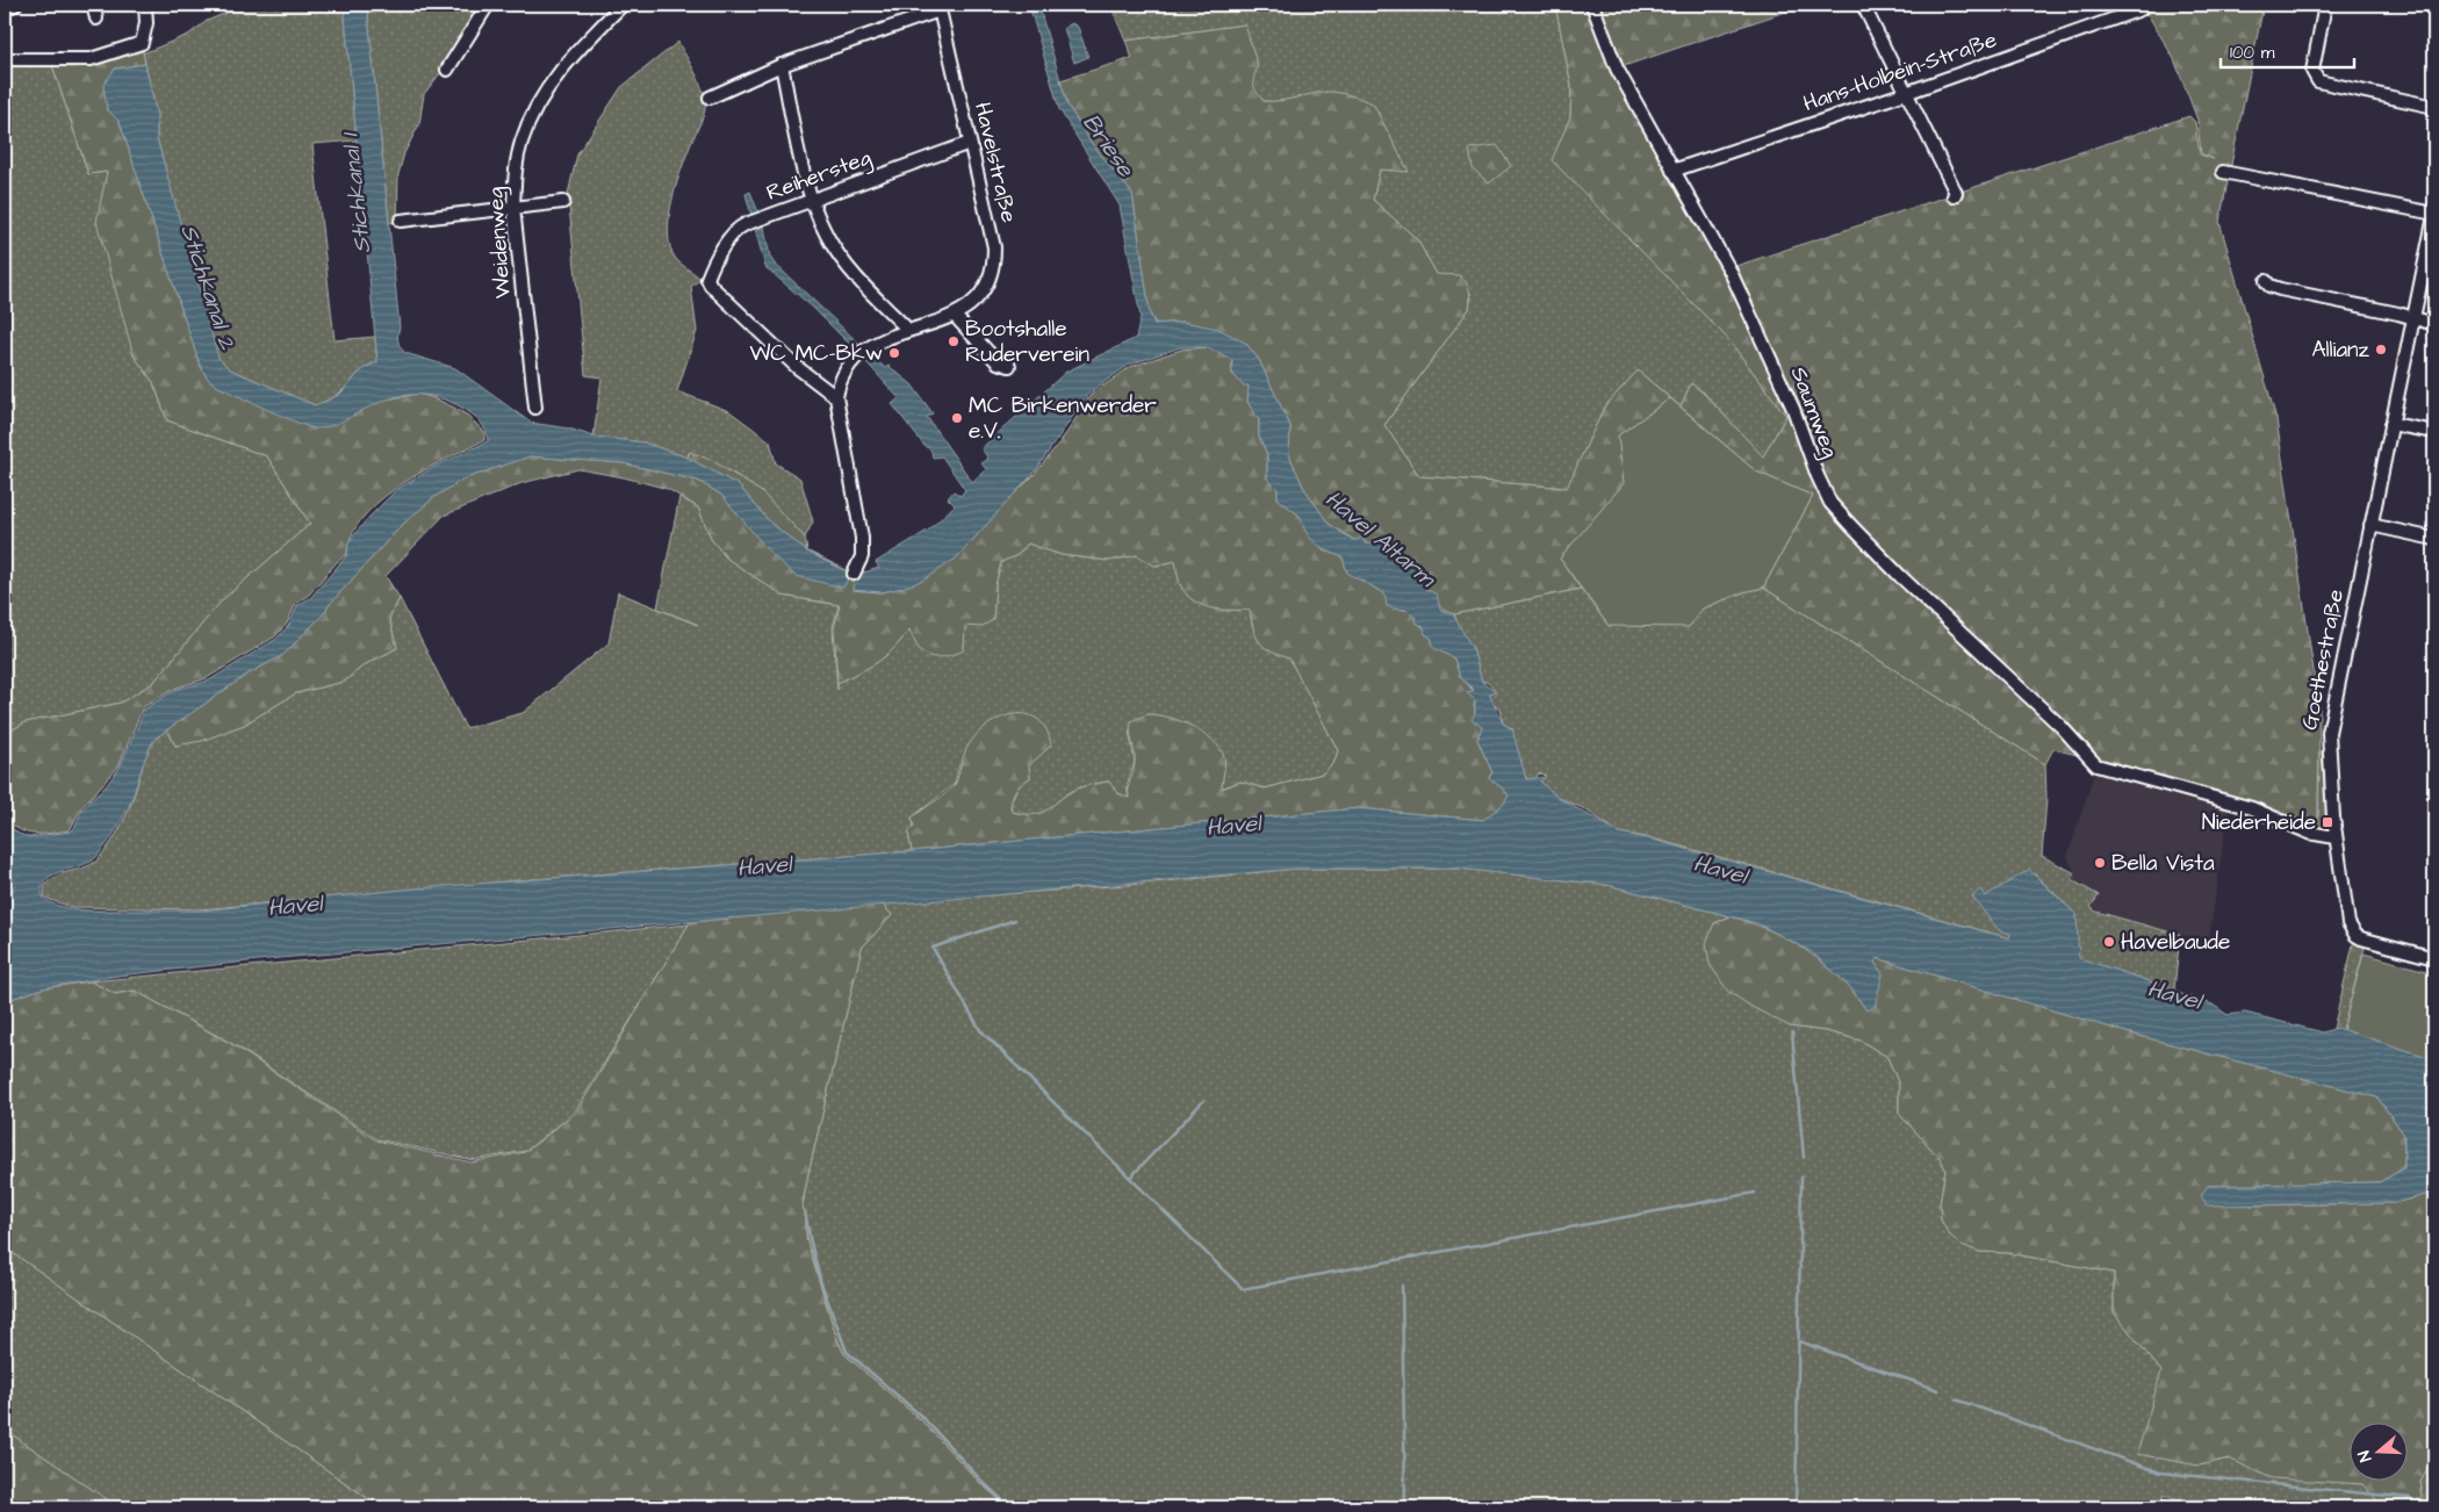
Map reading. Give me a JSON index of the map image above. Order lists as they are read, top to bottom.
{
  "streets": {
    "street": [
      "Hans-Holbein-Straße",
      "Havelstraße",
      "Reihersteg",
      "Weidenweg",
      "Saumweg",
      "Goethestraße"
    ]
  },
  "crossings": [
    ["Hans-Holbein-Straße", "Saumweg"],
    ["Havelstraße", "Reihersteg"],
    ["Saumweg", "Goethestraße"]
  ],
  "water": [
    "Briese",
    "Stichkanal 1",
    "Stichkanal 2",
    "Havel Altarm",
    "Havel"
  ],
  "places": {
    "other": [
      "Bootshalle Ruderverein",
      "Allianz",
      "WC MC-Bkw",
      "MC Birkenwerder e.V.",
      "Bella Vista",
      "Havelbaude"
    ],
    "transit": ["Niederheide"]
  },
  "scale_bar": "100 m",
  "north": "left"
}
